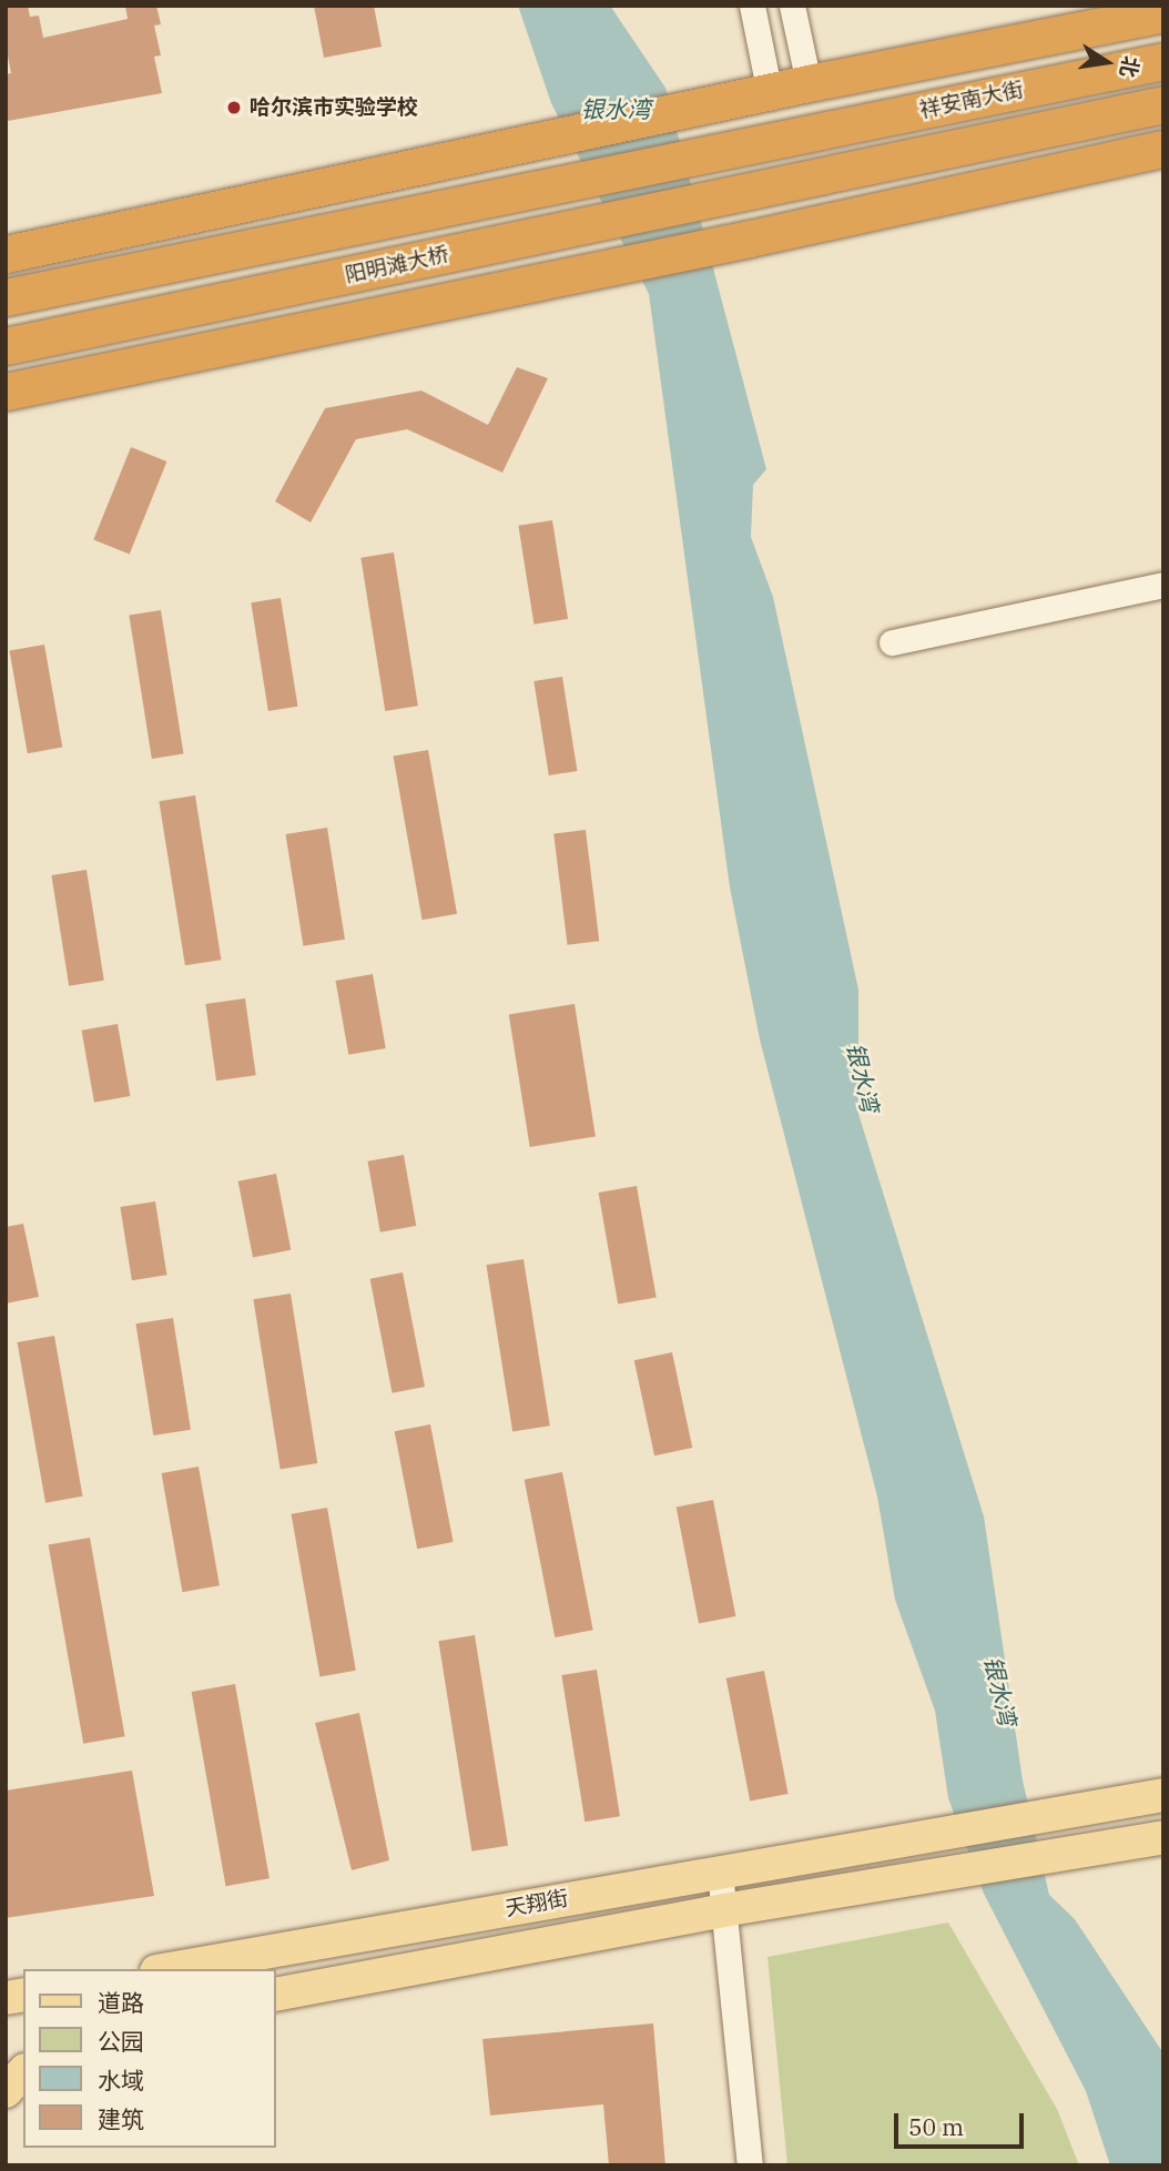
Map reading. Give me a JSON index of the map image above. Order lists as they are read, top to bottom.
{
  "streets": {
    "highway": ["祥安南大街", "阳明滩大桥"],
    "main road": ["天翔街"]
  },
  "crossings": [
    ["祥安南大街", "阳明滩大桥"]
  ],
  "water": ["银水湾"],
  "places": ["哈尔滨市实验学校"],
  "legend": [
    "道路",
    "公园",
    "水域",
    "建筑"
  ],
  "scale_bar": "50 m",
  "north": "right"
}
